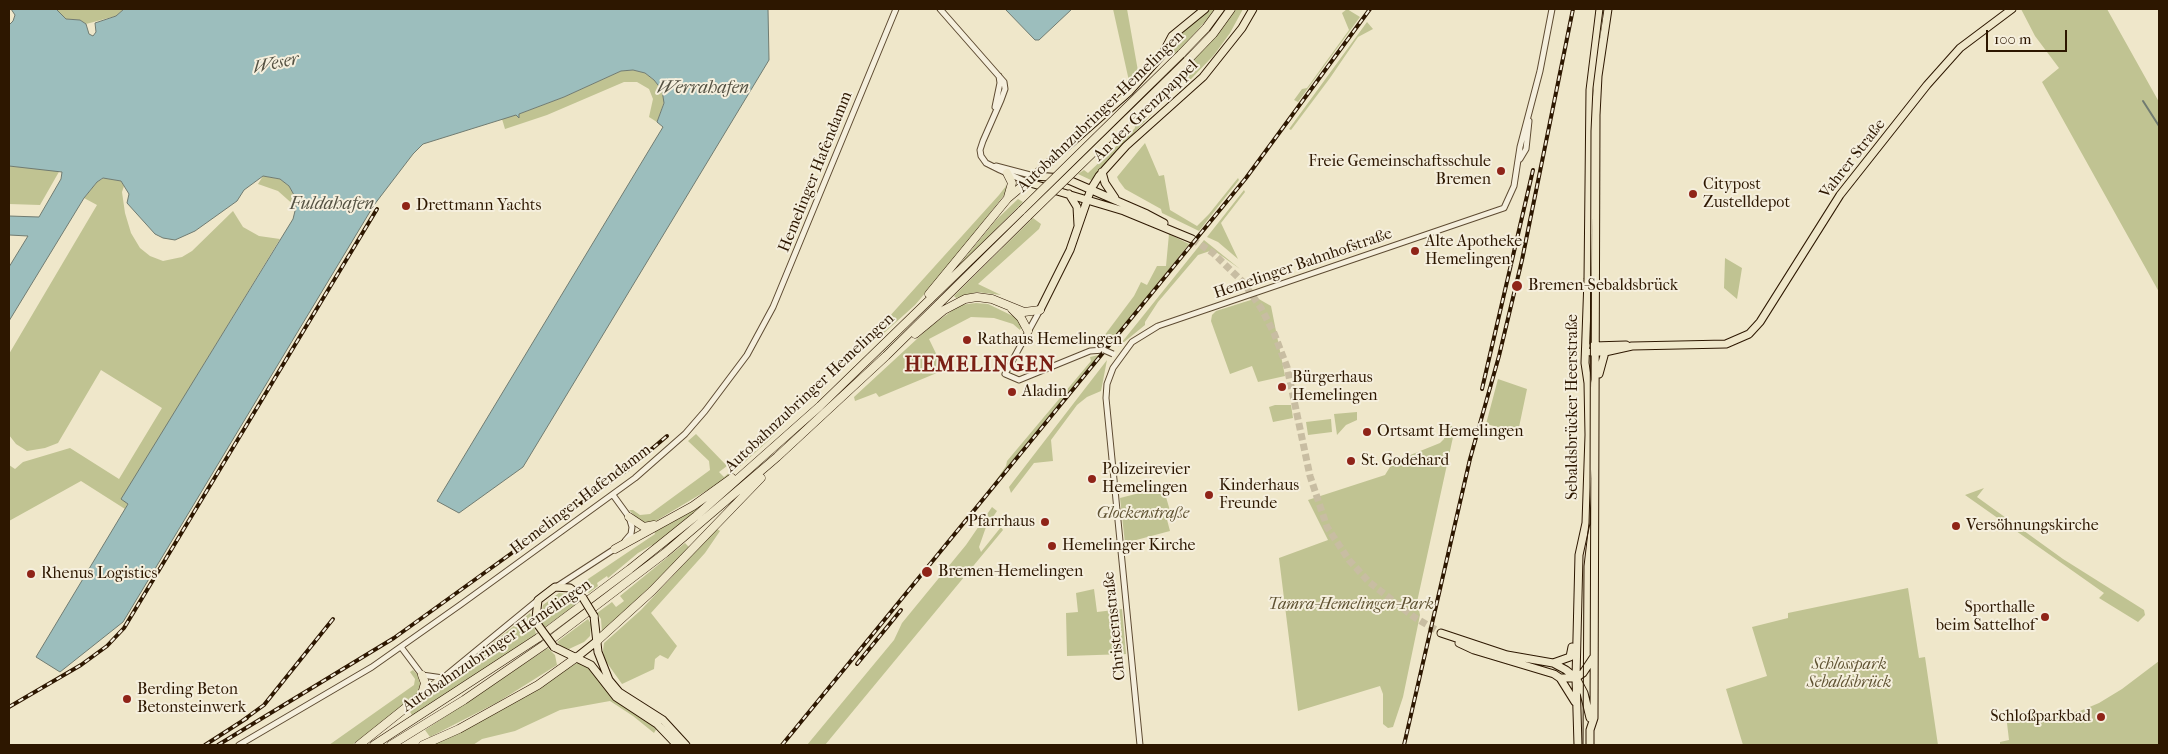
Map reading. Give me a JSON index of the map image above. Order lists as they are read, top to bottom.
{
  "streets": {
    "highway": ["Autobahnzubringer Hemelingen"],
    "main road": ["An der Grenzpappel", "Vahrer Straße", "Sebaldsbrücker Heerstraße"],
    "street": ["Hemelinger Hafendamm", "Hemelinger Bahnhofstraße", "Christernstraße"]
  },
  "crossings": [
    ["An der Grenzpappel", "Hemelinger Bahnhofstraße"],
    ["An der Grenzpappel", "Christernstraße"],
    ["Hemelinger Bahnhofstraße", "Christernstraße"]
  ],
  "districts": ["HEMELINGEN"],
  "water": ["Weser", "Werrahafen", "Fuldahafen"],
  "parks": ["Glockenstraße", "Tamra-Hemelingen-Park", "Schlosspark Sebaldsbrück"],
  "places": [
    "Freie Gemeinschaftsschule Bremen",
    "Citypost Zustelldepot",
    "Drettmann Yachts",
    "Alte Apotheke Hemelingen",
    "Bremen-Sebaldsbrück",
    "Rathaus Hemelingen",
    "Bürgerhaus Hemelingen",
    "Aladin",
    "Ortsamt Hemelingen",
    "St. Godehard",
    "Polizeirevier Hemelingen",
    "Kinderhaus Freunde",
    "Pfarrhaus",
    "Versöhnungskirche",
    "Hemelinger Kirche",
    "Bremen-Hemelingen",
    "Rhenus Logistics",
    "Sporthalle beim Sattelhof",
    "Berding Beton Betonsteinwerk",
    "Schloßparkbad"
  ],
  "scale_bar": "100 m"
}
